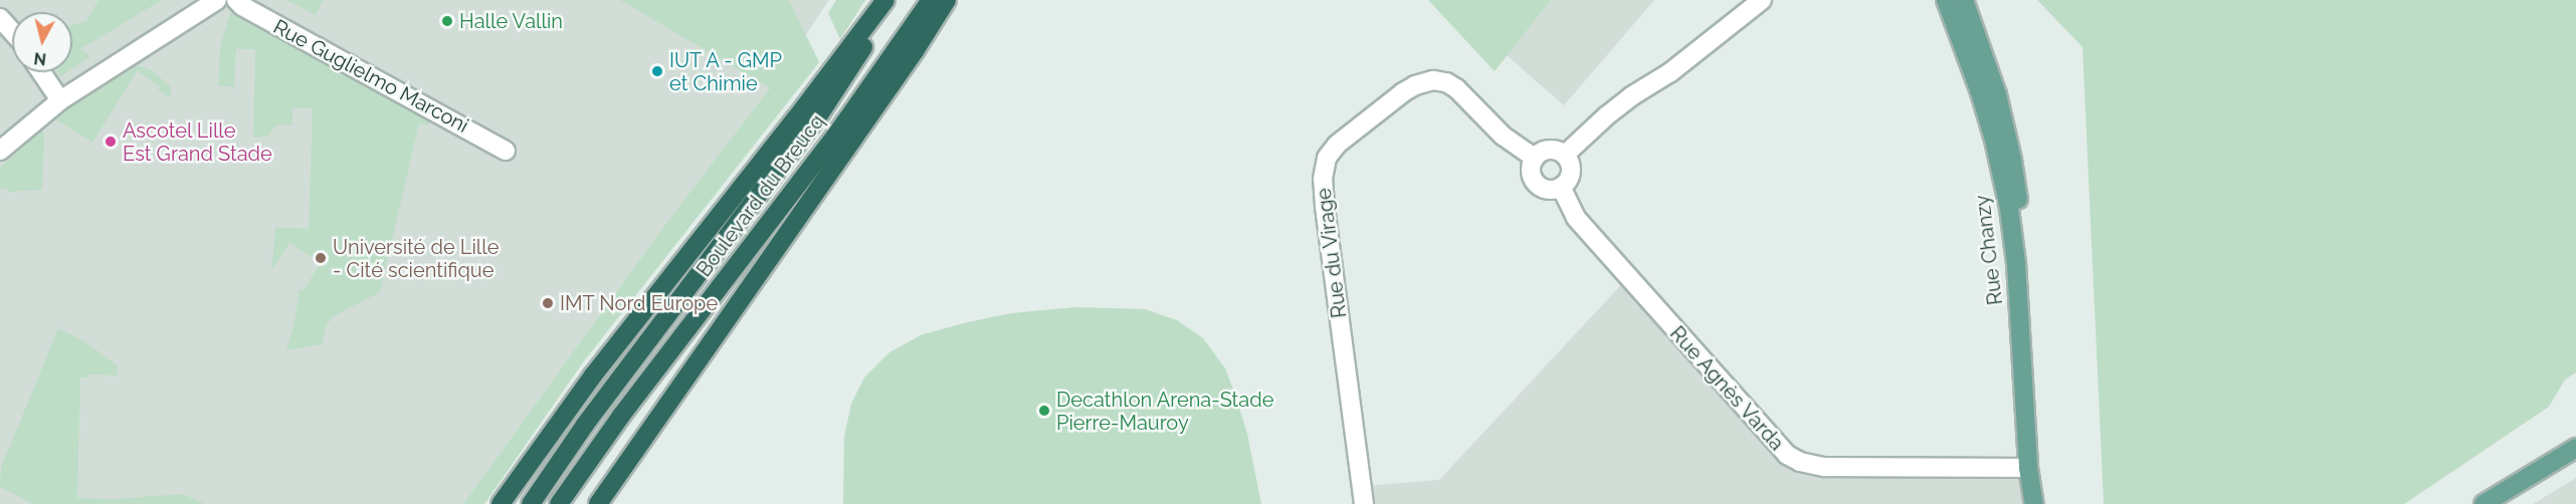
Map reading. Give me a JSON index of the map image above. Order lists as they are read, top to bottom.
{
  "streets": {
    "highway": ["Boulevard du Breucq"],
    "main road": ["Rue Chanzy"],
    "street": ["Rue Guglielmo Marconi", "Rue du Virage", "Rue Agnès Varda"]
  },
  "crossings": [
    ["Rue Chanzy", "Rue Agnès Varda"],
    ["Rue du Virage", "Rue Agnès Varda"]
  ],
  "places": [
    "Halle Vallin",
    "IUT A - GMP et Chimie",
    "Ascotel Lille Est Grand Stade",
    "Université de Lille ‐ Cité scientifique",
    "IMT Nord Europe",
    "Decathlon Arena-Stade Pierre-Mauroy"
  ],
  "north": "bottom"
}
